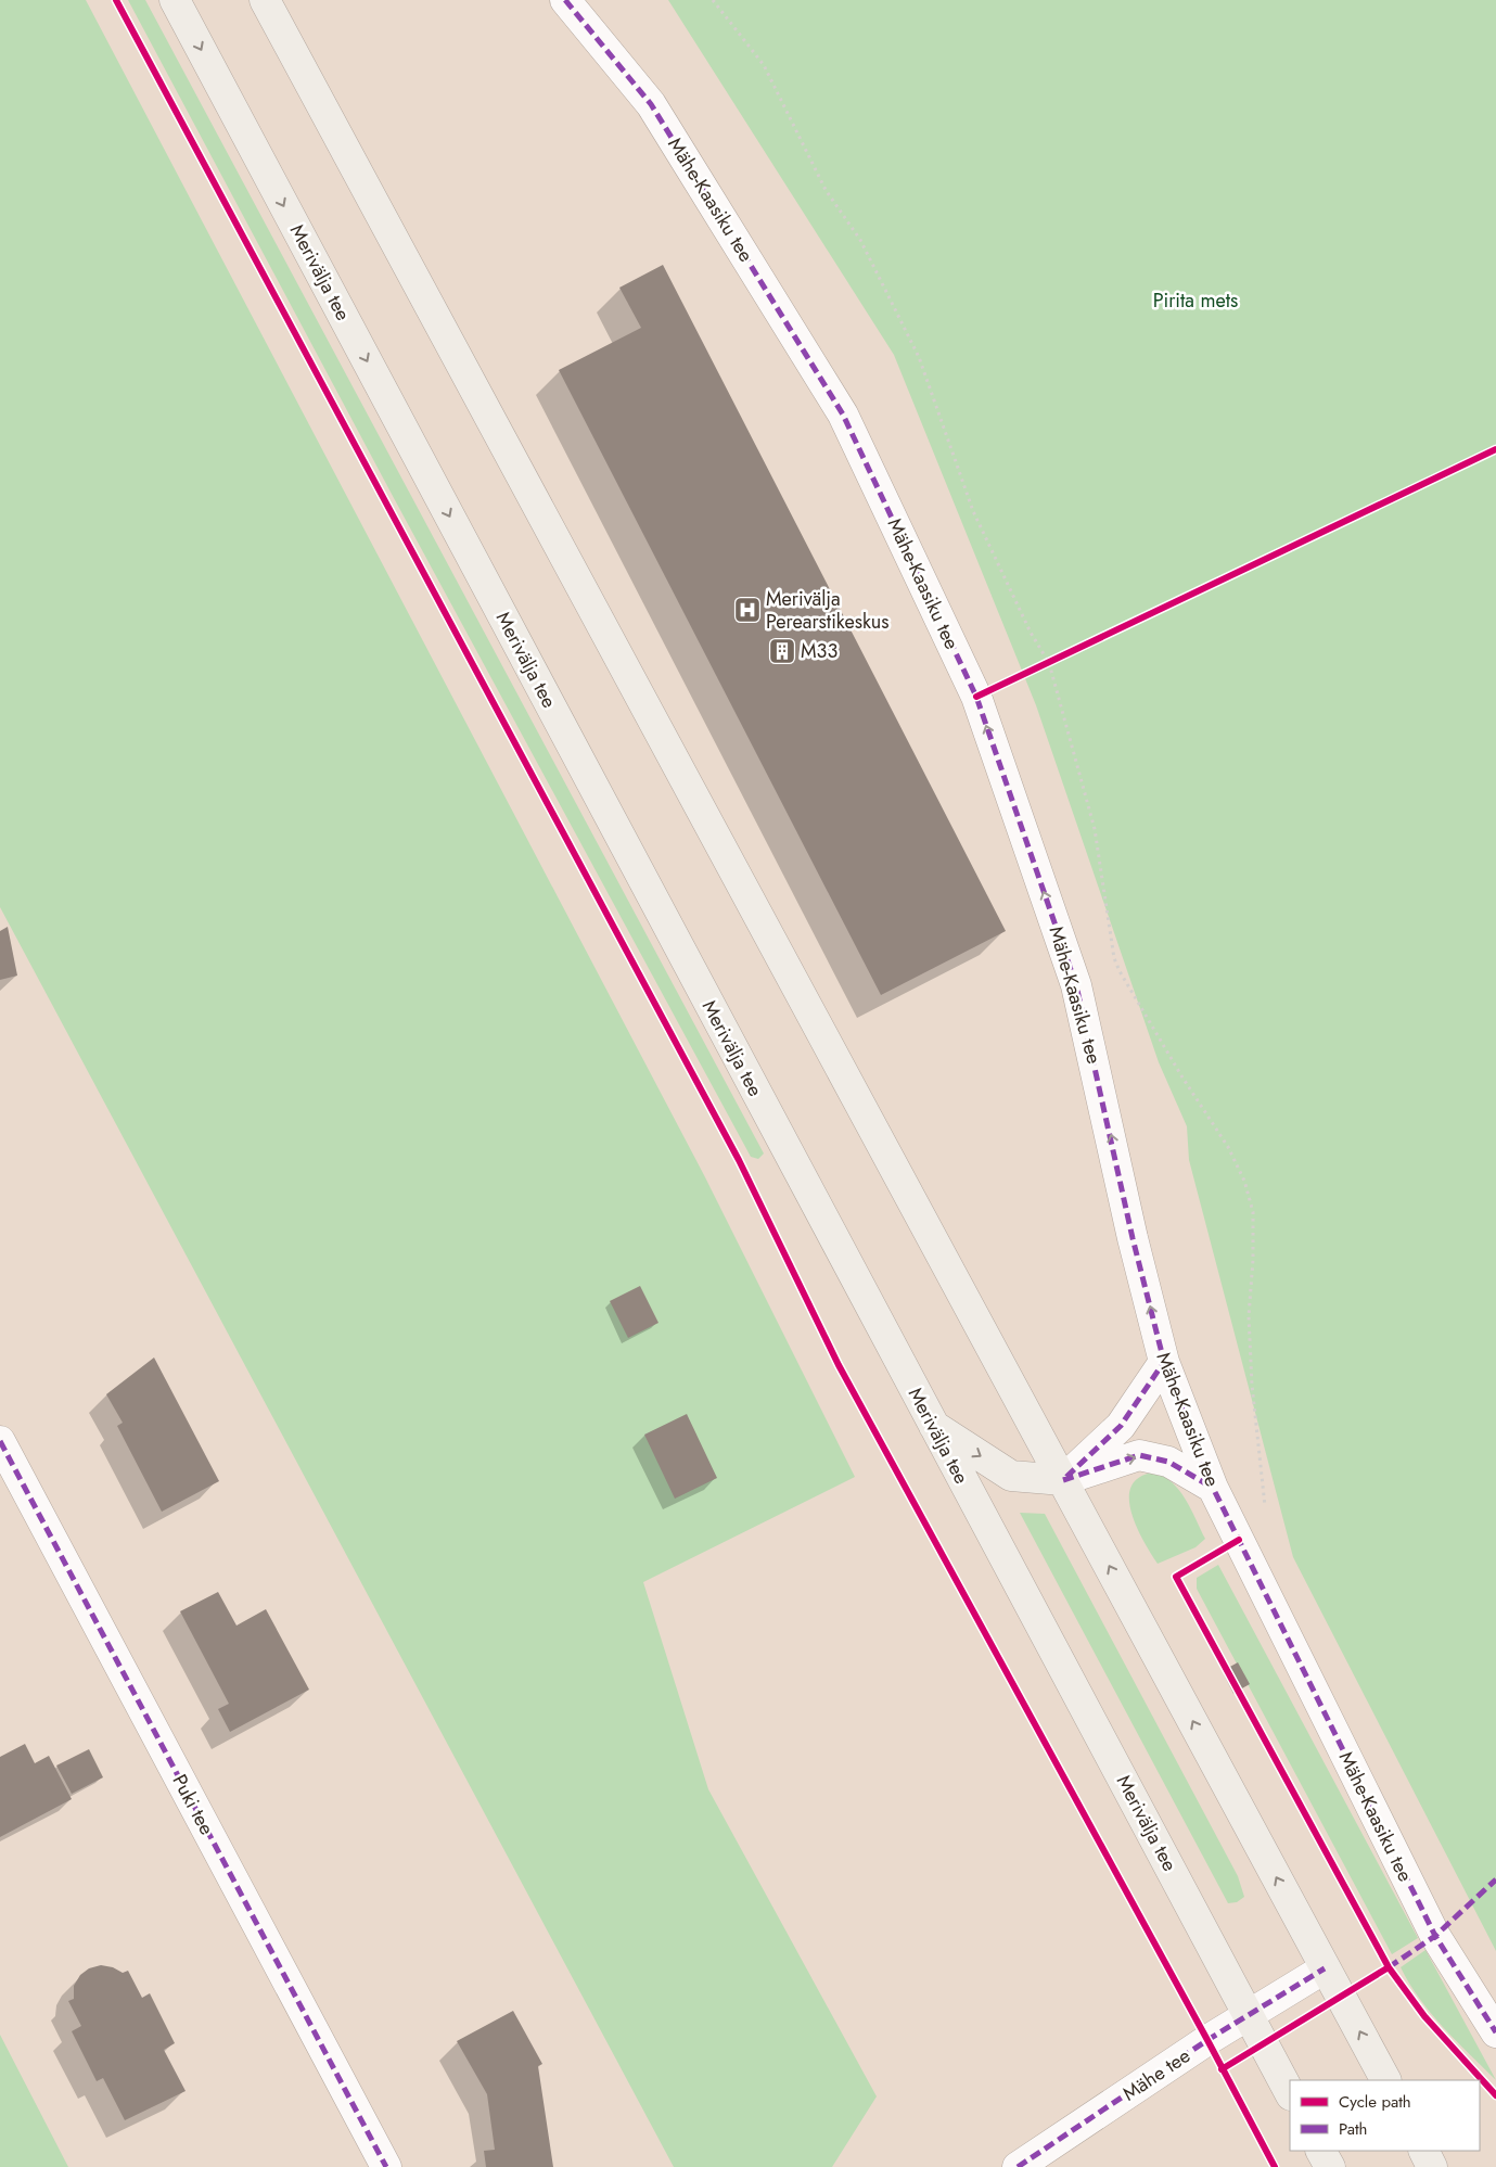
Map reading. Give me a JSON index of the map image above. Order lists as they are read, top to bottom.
{
  "streets": {
    "main road": ["Merivälja tee"],
    "street": ["Mähe-Kaasiku tee", "Puki tee", "Mähe tee"]
  },
  "crossings": [
    ["Merivälja tee", "Mähe tee"]
  ],
  "one_way": ["Mähe-Kaasiku tee"],
  "parks": ["Pirita mets"],
  "places": {
    "hospital": ["Merivälja Perearstikeskus"],
    "building": ["M33"]
  },
  "legend": ["Cycle path", "Path"]
}
